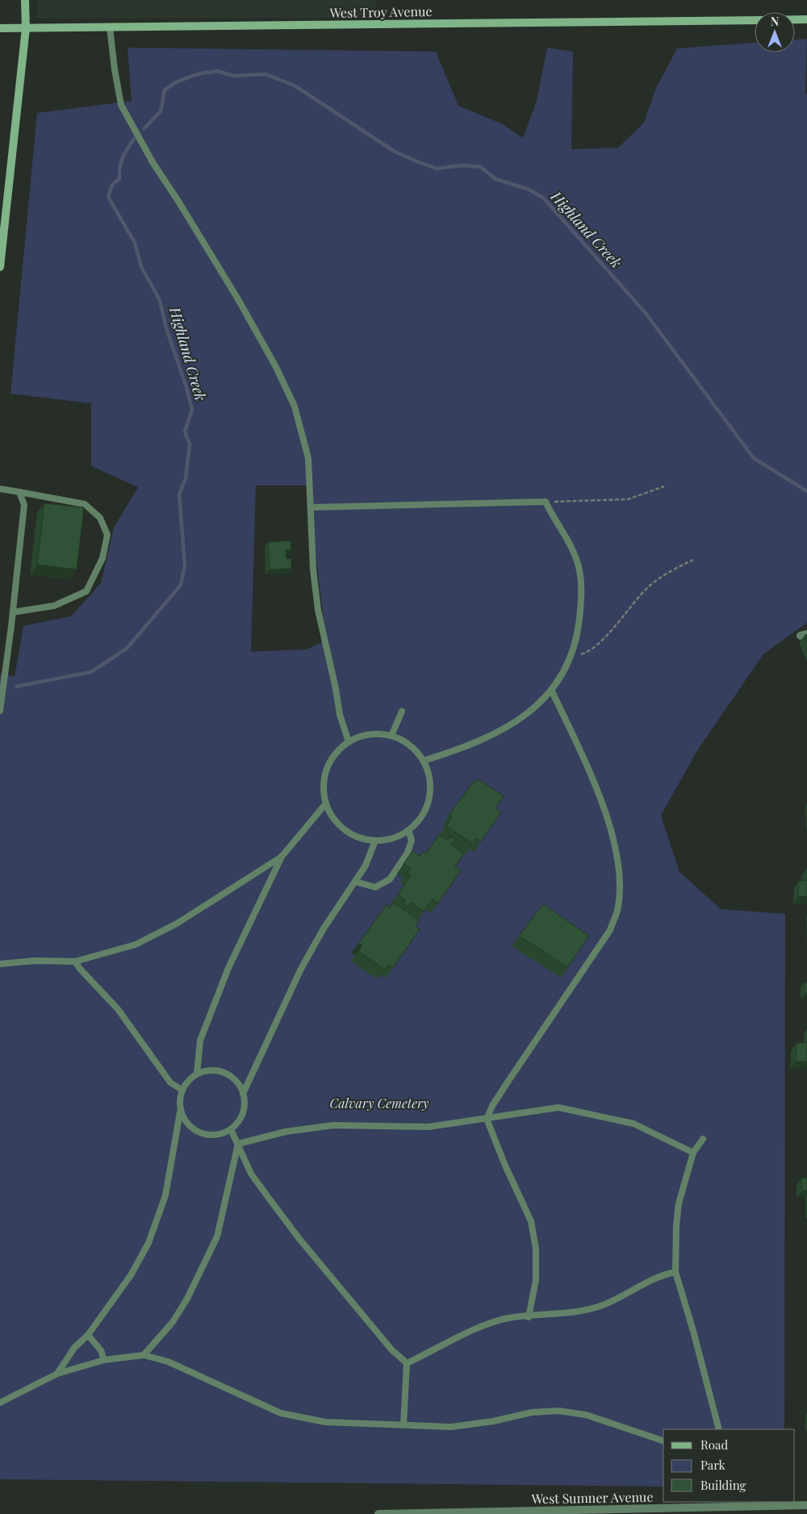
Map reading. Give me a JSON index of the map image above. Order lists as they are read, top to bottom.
{
  "streets": {
    "main road": ["West Troy Avenue"],
    "street": ["West Sumner Avenue"]
  },
  "water": ["Highland Creek"],
  "parks": ["Calvary Cemetery"],
  "legend": ["Road", "Park", "Building"],
  "north": "top"
}
